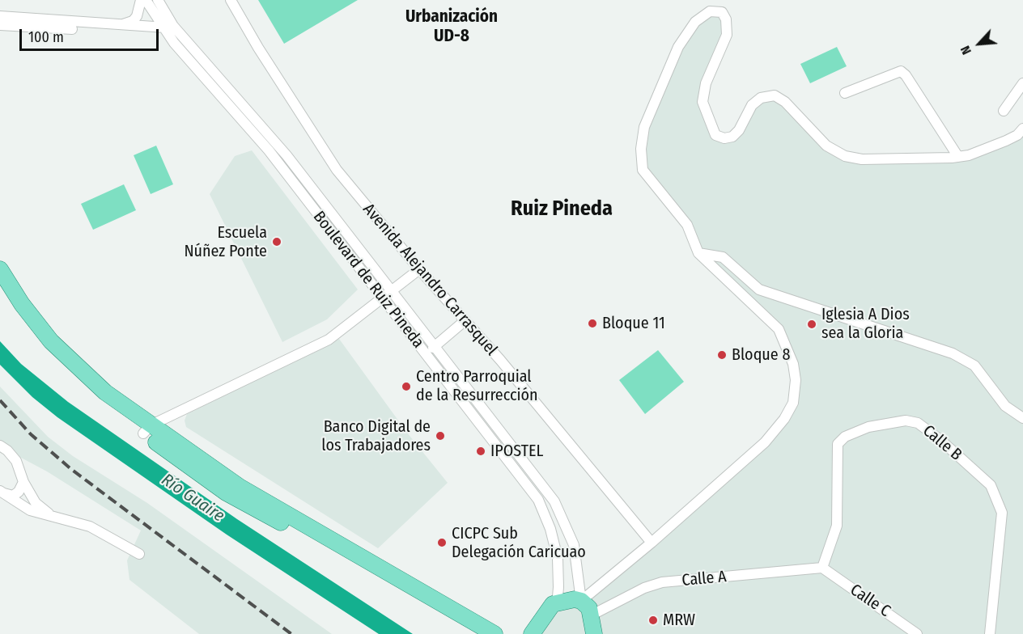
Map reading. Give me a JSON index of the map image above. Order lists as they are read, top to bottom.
{
  "streets": {
    "street": [
      "Boulevard de Ruiz Pineda",
      "Avenida Alejandro Carrasquel",
      "Calle B",
      "Calle A",
      "Calle C"
    ]
  },
  "crossings": [
    ["Calle B", "Calle A"],
    ["Calle B", "Calle C"],
    ["Calle A", "Calle C"]
  ],
  "districts": ["Urbanización UD-8", "Ruiz Pineda"],
  "water": ["Río Guaire"],
  "places": [
    "Escuela Núñez Ponte",
    "Bloque 11",
    "Iglesia A Dios sea la Gloria",
    "Bloque 8",
    "Centro Parroquial de la Resurrección",
    "Banco Digital de los Trabajadores",
    "IPOSTEL",
    "CICPC Sub Delegación Caricuao",
    "MRW"
  ],
  "scale_bar": "100 m",
  "north": "bottom left"
}
